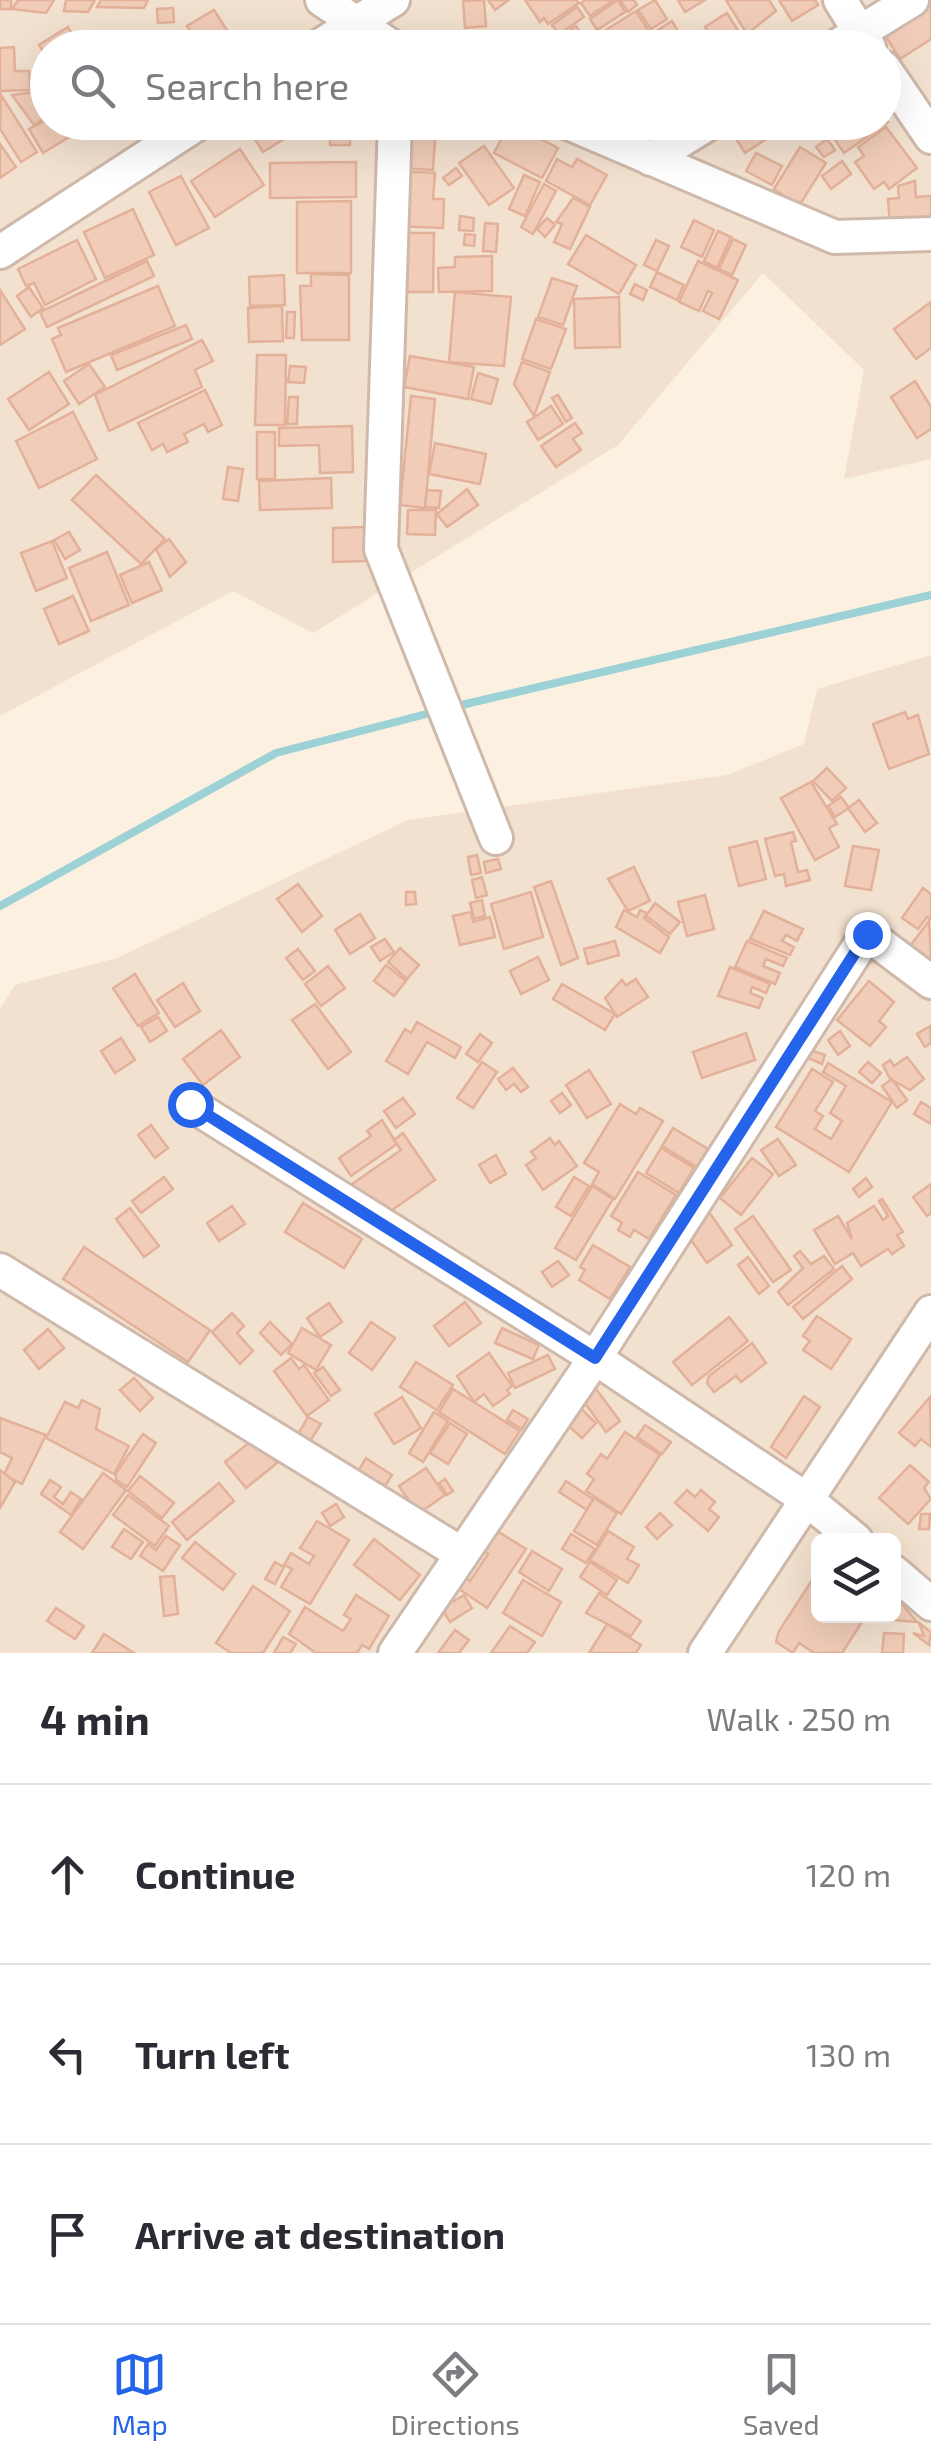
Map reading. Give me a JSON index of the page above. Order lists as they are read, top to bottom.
{
  "page": {
    "search": "Search here",
    "heading": ["4 min", "Walk · 250 m"],
    "list": [
      ["Continue", "120 m"],
      ["Turn left", "130 m"],
      "Arrive at destination"
    ],
    "nav": ["Map", "Directions", "Saved"]
  }
}
